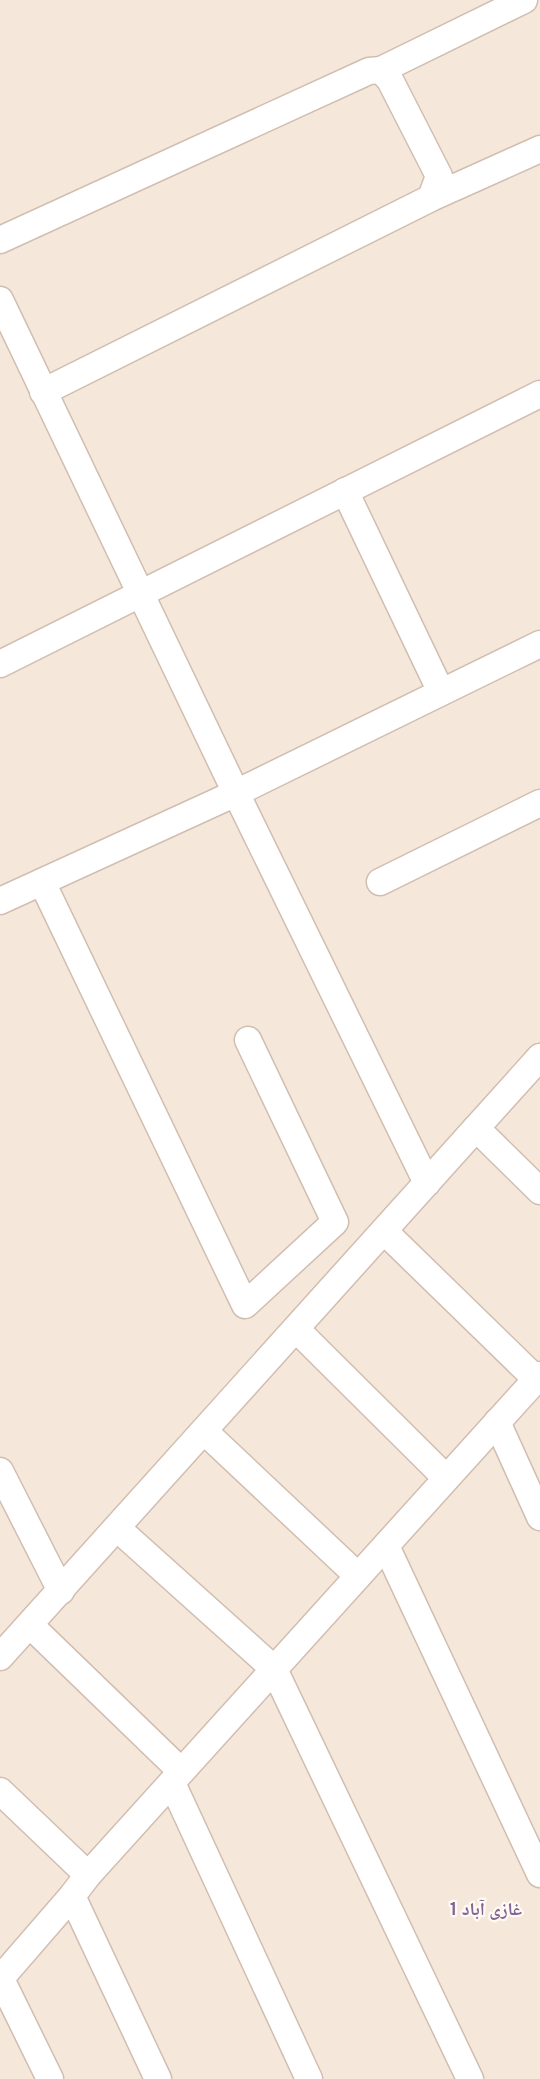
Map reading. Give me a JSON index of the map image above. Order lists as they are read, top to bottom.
{
  "districts": ["غازی آباد 1"]
}
